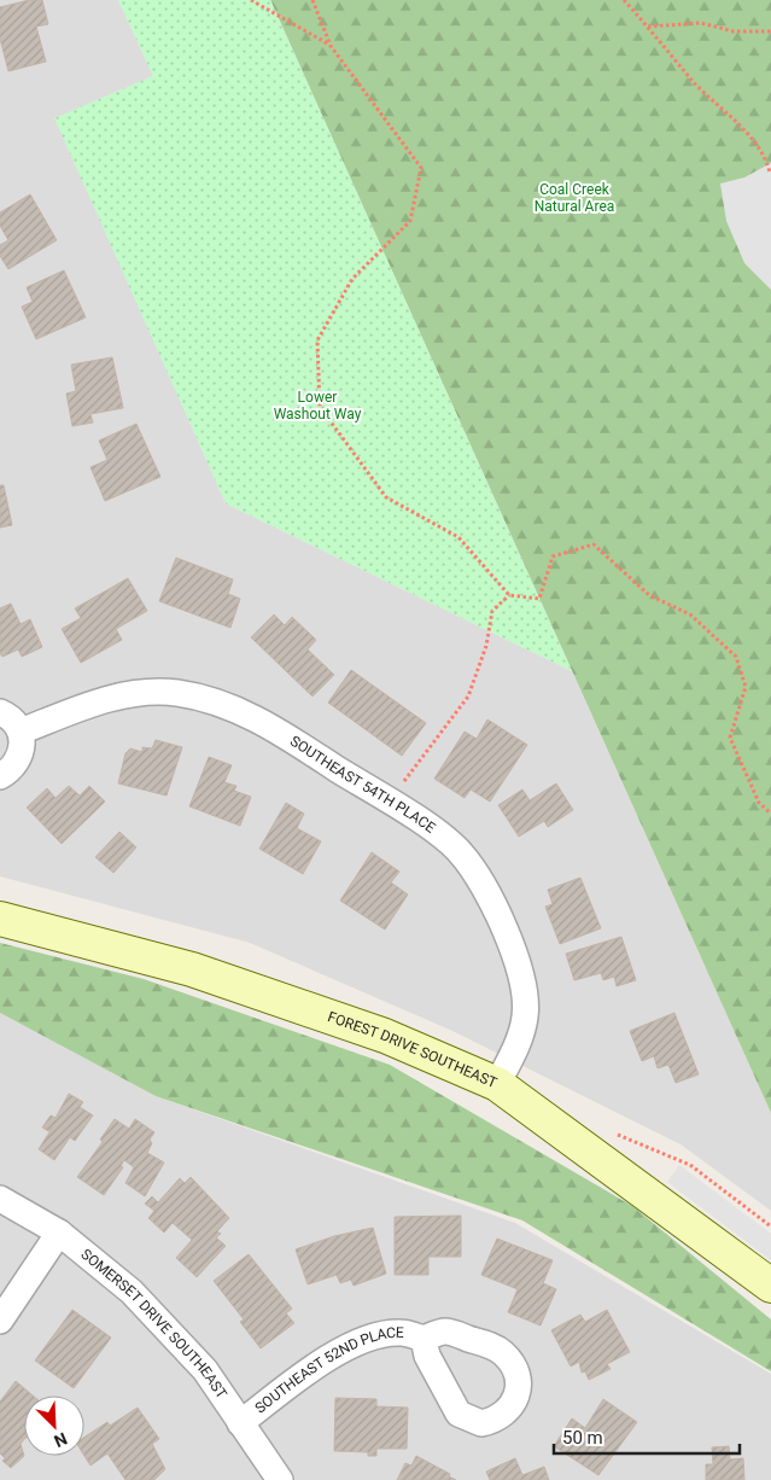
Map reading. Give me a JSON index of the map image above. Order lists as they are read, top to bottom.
{
  "streets": {
    "main road": ["FOREST DRIVE SOUTHEAST"],
    "street": ["SOUTHEAST 54TH PLACE", "SOMERSET DRIVE SOUTHEAST", "SOUTHEAST 52ND PLACE"]
  },
  "crossings": [
    ["SOUTHEAST 54TH PLACE", "FOREST DRIVE SOUTHEAST"],
    ["SOMERSET DRIVE SOUTHEAST", "SOUTHEAST 52ND PLACE"]
  ],
  "parks": ["Coal Creek Natural Area", "Lower Washout Way"],
  "scale_bar": "50 m",
  "north": "bottom right"
}
